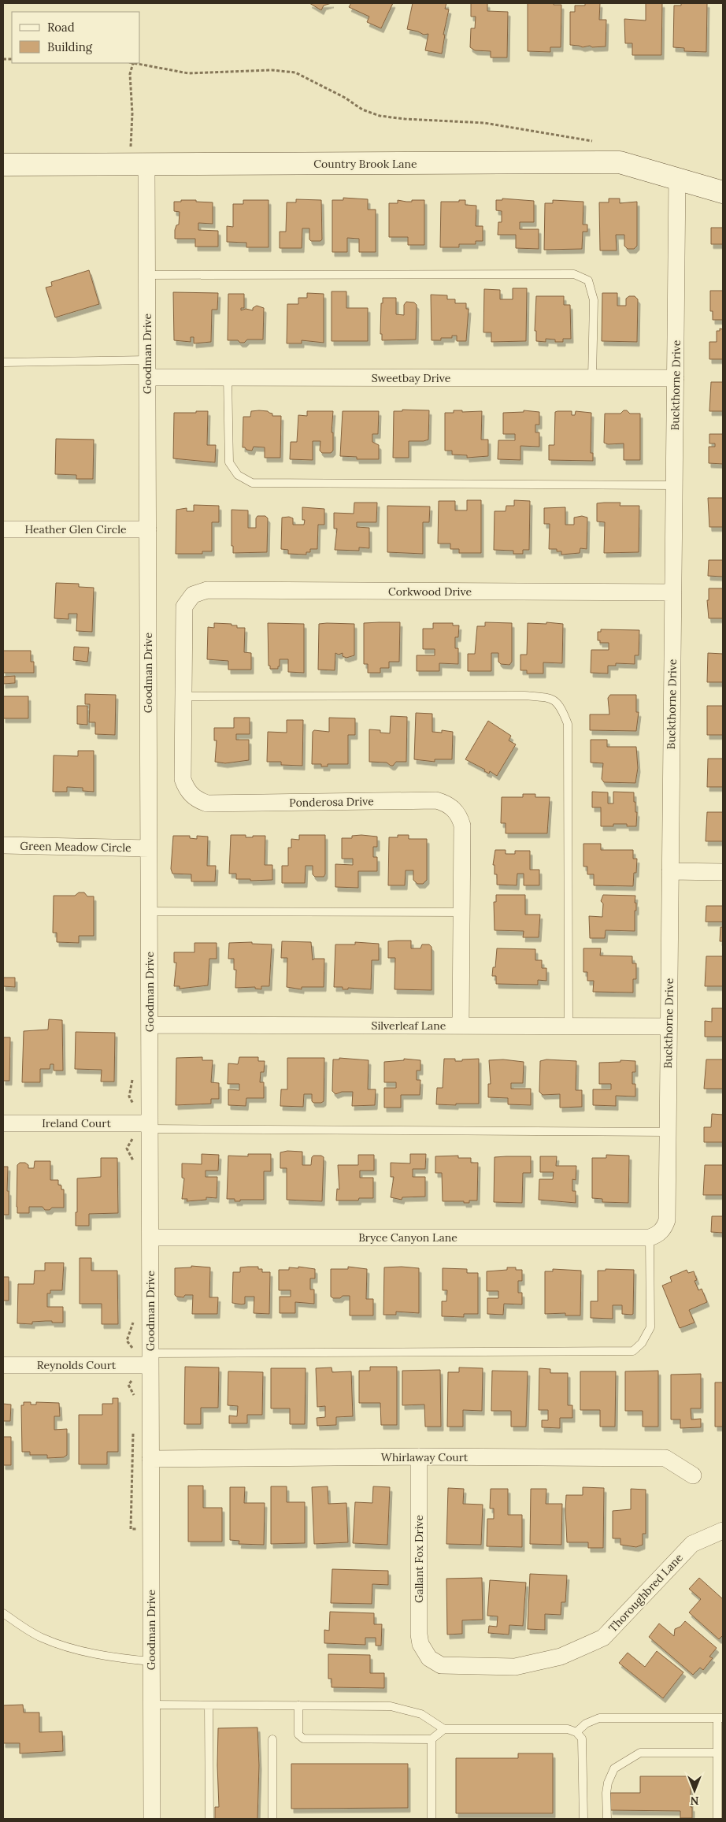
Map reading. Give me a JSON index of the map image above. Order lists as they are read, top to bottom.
{
  "streets": {
    "street": [
      "Country Brook Lane",
      "Goodman Drive",
      "Sweetbay Drive",
      "Buckthorne Drive",
      "Heather Glen Circle",
      "Corkwood Drive",
      "Ponderosa Drive",
      "Green Meadow Circle",
      "Silverleaf Lane",
      "Ireland Court",
      "Bryce Canyon Lane",
      "Reynolds Court",
      "Whirlaway Court",
      "Gallant Fox Drive",
      "Thoroughbred Lane"
    ]
  },
  "crossings": [
    ["Country Brook Lane", "Goodman Drive"],
    ["Country Brook Lane", "Buckthorne Drive"],
    ["Goodman Drive", "Sweetbay Drive"],
    ["Goodman Drive", "Heather Glen Circle"],
    ["Goodman Drive", "Green Meadow Circle"],
    ["Goodman Drive", "Silverleaf Lane"],
    ["Goodman Drive", "Ireland Court"],
    ["Goodman Drive", "Bryce Canyon Lane"],
    ["Goodman Drive", "Reynolds Court"],
    ["Goodman Drive", "Whirlaway Court"],
    ["Sweetbay Drive", "Buckthorne Drive"],
    ["Buckthorne Drive", "Corkwood Drive"],
    ["Buckthorne Drive", "Silverleaf Lane"],
    ["Buckthorne Drive", "Bryce Canyon Lane"],
    ["Corkwood Drive", "Ponderosa Drive"],
    ["Ponderosa Drive", "Silverleaf Lane"],
    ["Whirlaway Court", "Gallant Fox Drive"],
    ["Gallant Fox Drive", "Thoroughbred Lane"]
  ],
  "legend": ["Road", "Building"],
  "north": "bottom"
}
